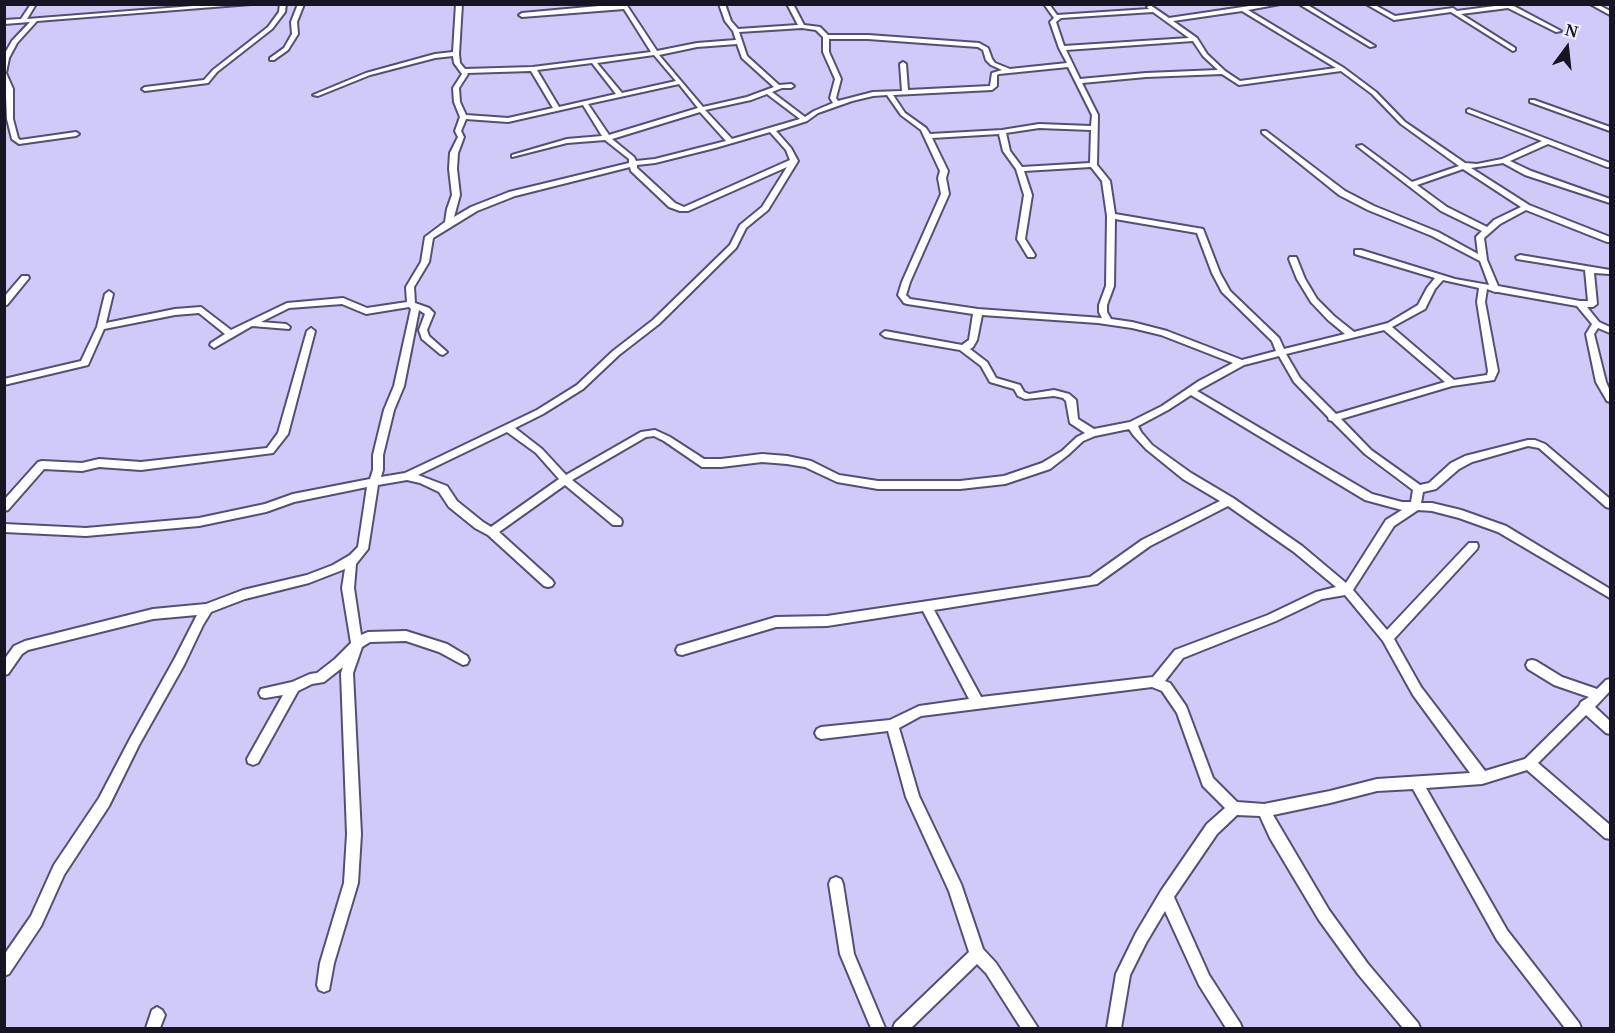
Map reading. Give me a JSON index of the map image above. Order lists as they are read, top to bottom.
{
  "north": "top"
}
